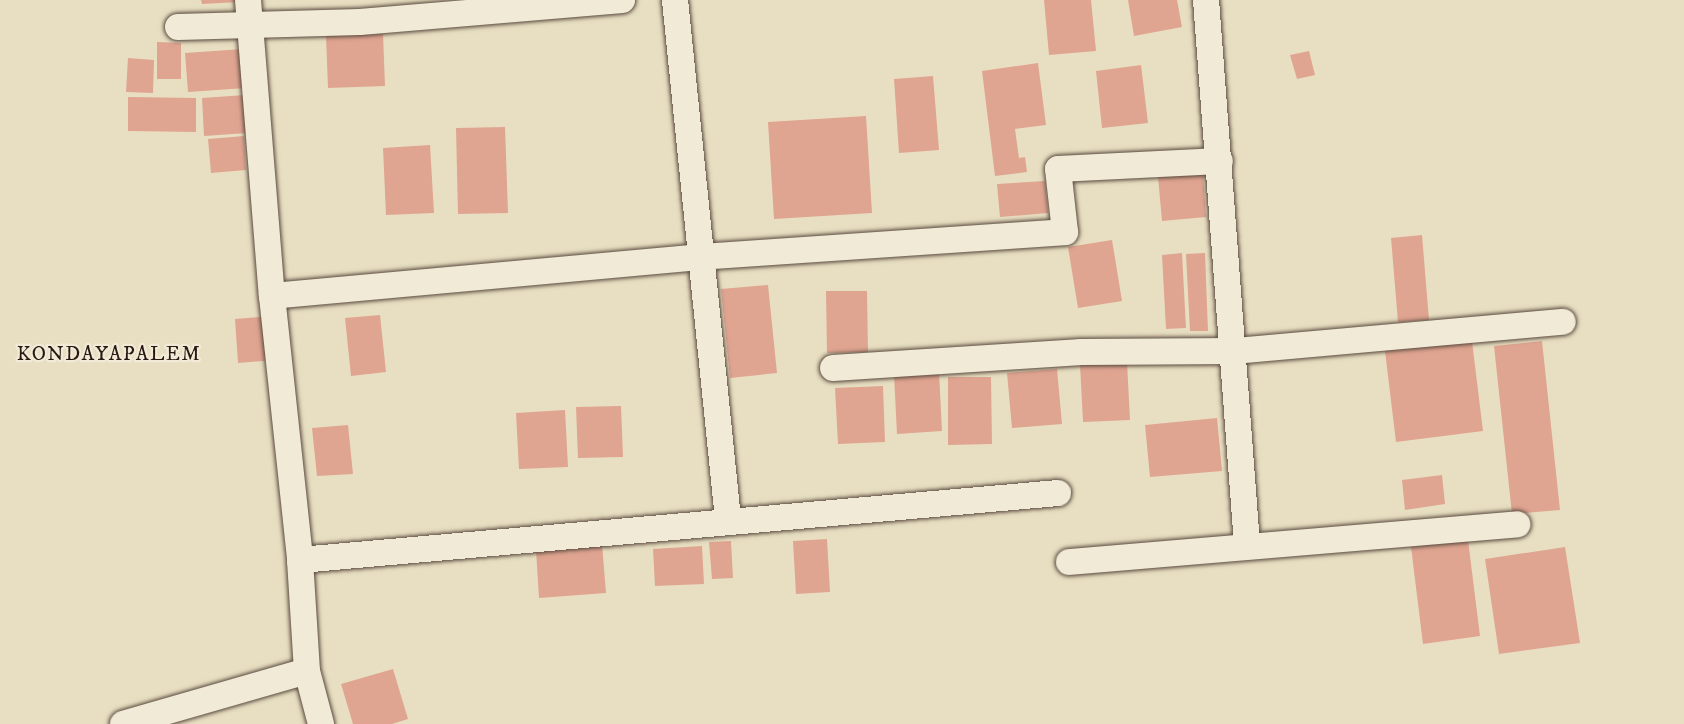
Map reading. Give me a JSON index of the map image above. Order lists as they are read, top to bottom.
{
  "districts": ["KONDAYAPALEM"]
}
